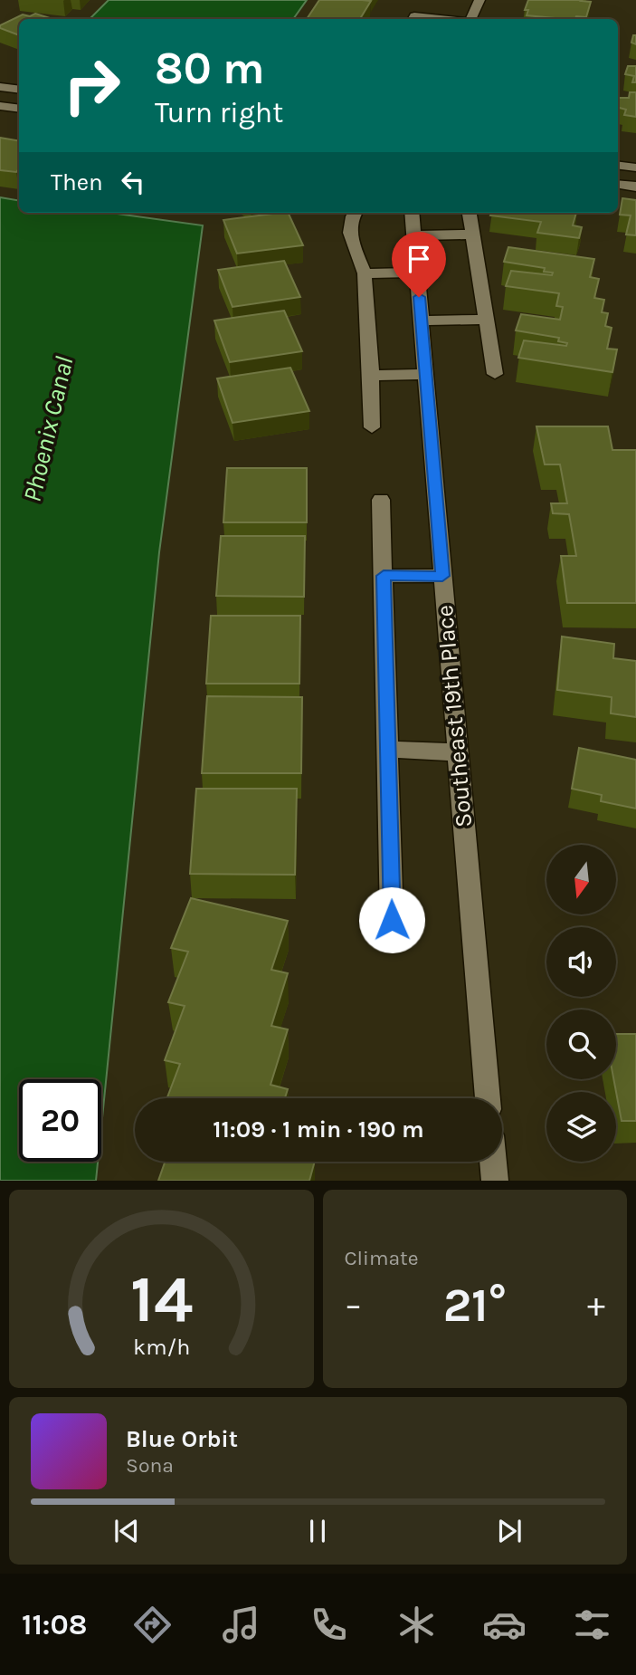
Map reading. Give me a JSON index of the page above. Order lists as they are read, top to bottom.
{
  "streets": {
    "street": ["Southeast 19th Place"]
  },
  "water": ["Phoenix Canal"],
  "north": "bottom",
  "page": {
    "turn": ["80 m", "Turn right"],
    "then": "Then",
    "limit": "20",
    "trip": "11:09 · 1 min · 190 m",
    "tile": "Climate",
    "heat": ["−", "21°", "+"],
    "song": ["Blue Orbit", "Sona"],
    "tabs": "11:08",
    "gauge": ["14", "km/h"]
  }
}
